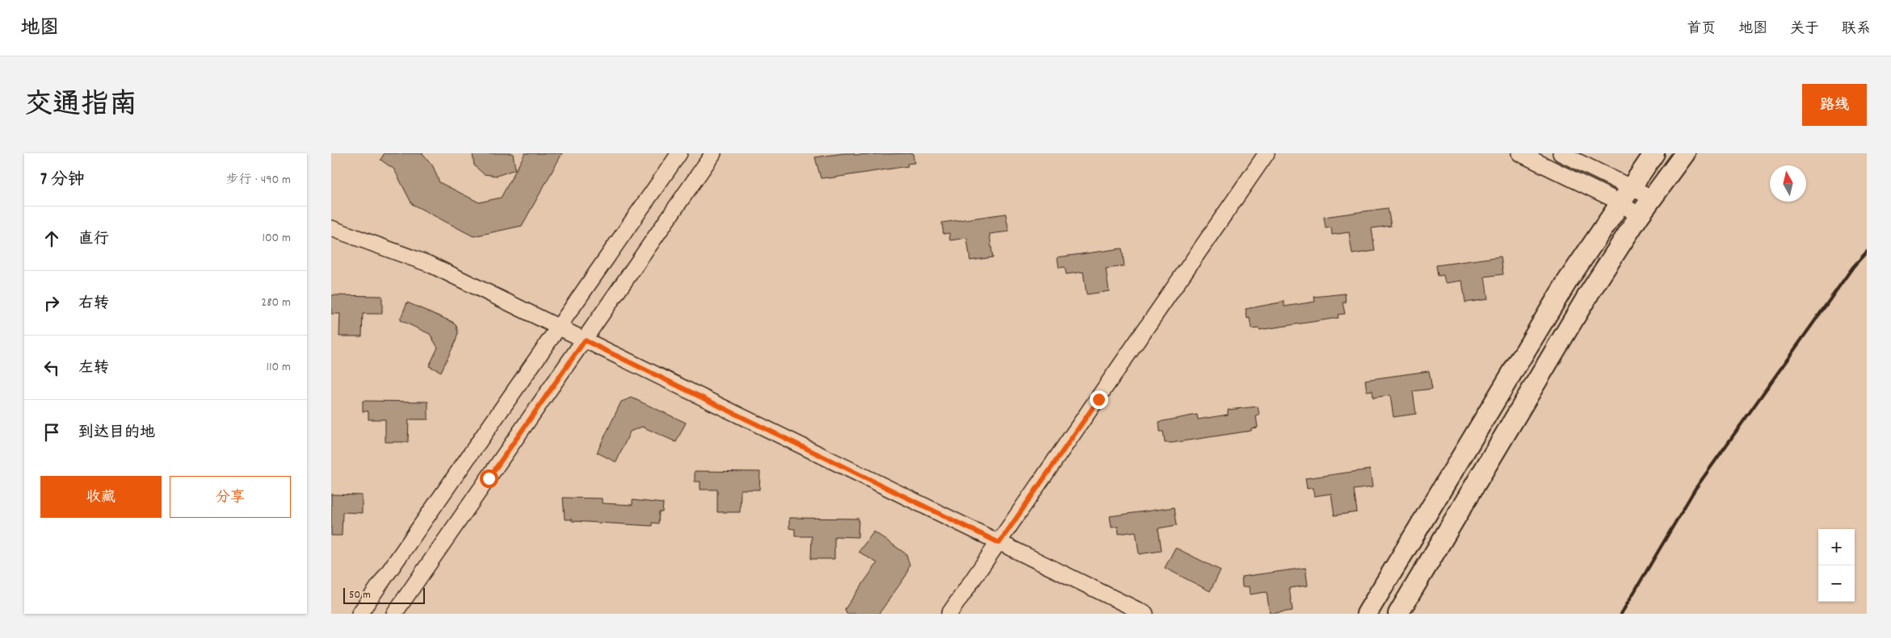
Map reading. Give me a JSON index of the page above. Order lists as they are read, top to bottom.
{
  "scale_bar": "50 m",
  "north": "top",
  "page": {
    "header": "地图",
    "nav": [
      "首页",
      "地图",
      "关于",
      "联系"
    ],
    "title": "交通指南",
    "buttons": [
      "路线",
      ["收藏", "分享"]
    ],
    "heading": ["7 分钟", "步行 · 490 m"],
    "list": [
      ["直行", "100 m"],
      ["右转", "280 m"],
      ["左转", "110 m"],
      "到达目的地"
    ],
    "map_buttons": ["+", "−"],
    "scale": "50 m"
  }
}
